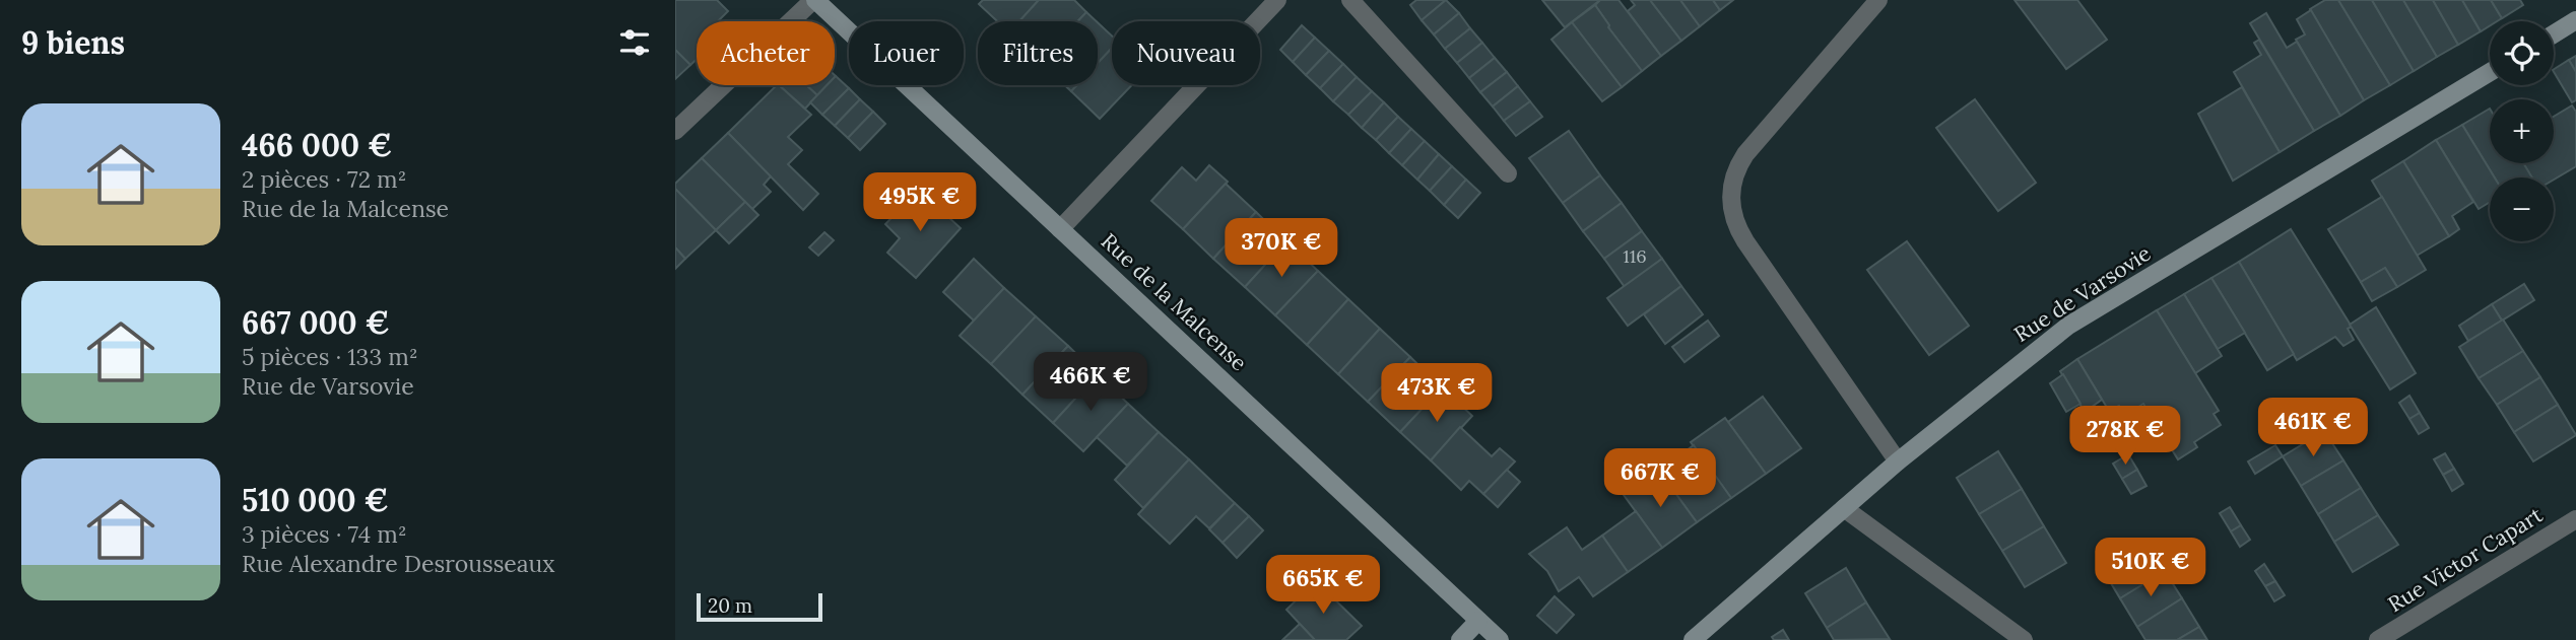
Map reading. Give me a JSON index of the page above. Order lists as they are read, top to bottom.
{
  "streets": {
    "street": ["Rue de Varsovie", "Rue de la Malcense", "Rue Victor Capart"]
  },
  "house_numbers": ["116"],
  "scale_bar": "20 m",
  "page": {
    "heading": "9 biens",
    "map_buttons": ["+", "−"],
    "chip": [
      "Acheter",
      "Louer",
      "Filtres",
      "Nouveau"
    ],
    "list": [
      {
        "name": "466 000 €",
        "note": "2 pièces · 72 m² · Rue de la Malcense"
      },
      {
        "name": "667 000 €",
        "note": "5 pièces · 133 m² · Rue de Varsovie"
      },
      {
        "name": "510 000 €",
        "note": "3 pièces · 74 m² · Rue Alexandre Desrousseaux"
      }
    ],
    "price": [
      "495K €",
      "370K €",
      "466K €",
      "473K €",
      "461K €",
      "278K €",
      "667K €",
      "510K €",
      "665K €"
    ],
    "scale": "20 m"
  }
}
